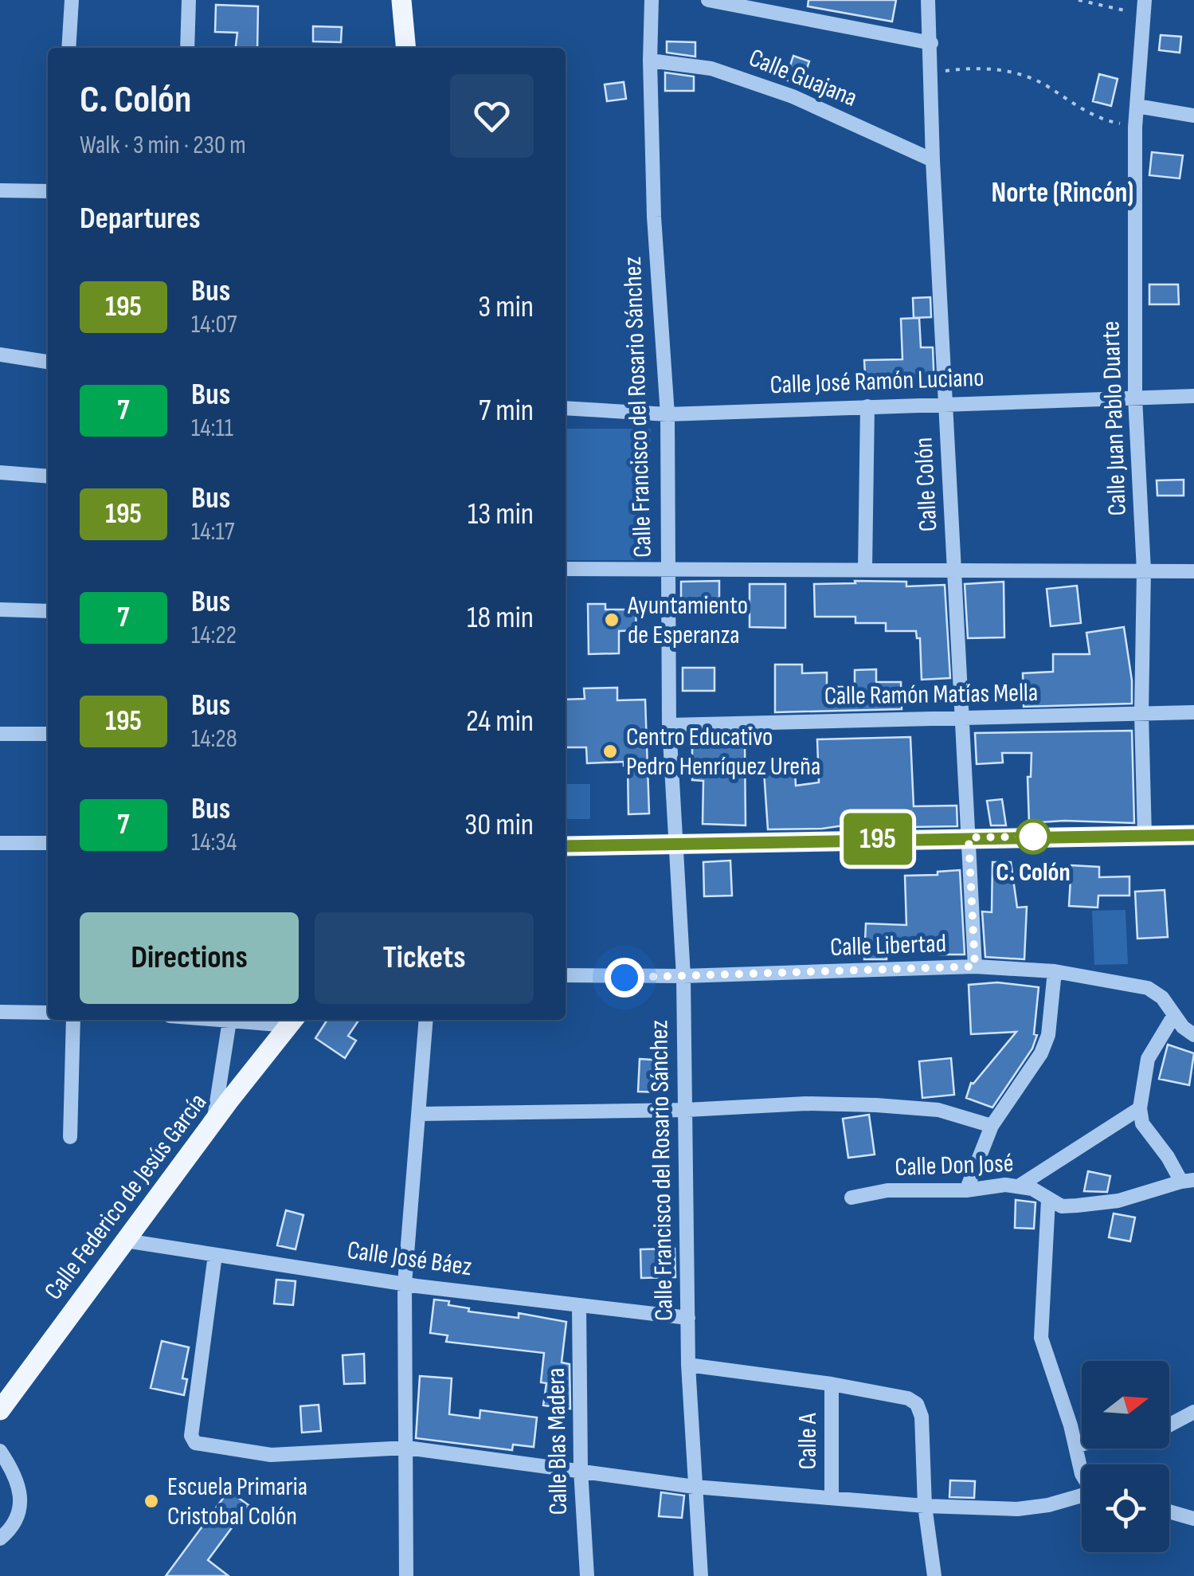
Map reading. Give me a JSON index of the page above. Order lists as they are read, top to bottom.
{
  "streets": {
    "main road": ["Calle Federico de Jesús García"],
    "street": [
      "Calle Guajana",
      "Calle José Ramón Luciano",
      "Calle Francisco del Rosario Sánchez",
      "Calle Juan Pablo Duarte",
      "Calle Colón",
      "Calle Ramón Matías Mella",
      "Calle Libertad",
      "Calle Don José",
      "Calle José Báez",
      "Calle Blas Madera",
      "Calle A"
    ]
  },
  "crossings": [
    ["Calle Guajana", "Calle Francisco del Rosario Sánchez"],
    ["Calle Guajana", "Calle Colón"],
    ["Calle José Ramón Luciano", "Calle Francisco del Rosario Sánchez"],
    ["Calle José Ramón Luciano", "Calle Juan Pablo Duarte"],
    ["Calle José Ramón Luciano", "Calle Colón"],
    ["Calle Francisco del Rosario Sánchez", "Calle Ramón Matías Mella"],
    ["Calle Francisco del Rosario Sánchez", "Calle Libertad"],
    ["Calle Francisco del Rosario Sánchez", "Calle José Báez"],
    ["Calle Juan Pablo Duarte", "Calle Ramón Matías Mella"],
    ["Calle Colón", "Calle Ramón Matías Mella"],
    ["Calle Colón", "Calle Libertad"],
    ["Calle Federico de Jesús García", "Calle José Báez"],
    ["Calle José Báez", "Calle Blas Madera"]
  ],
  "districts": ["Norte (Rincón)"],
  "places": [
    "Ayuntamiento de Esperanza",
    "Centro Educativo Pedro Henríquez Ureña",
    "C. Colón",
    "Escuela Primaria Cristobal Colón"
  ],
  "lines": ["bus line 195"],
  "north": "right",
  "page": {
    "on_map": "195",
    "heading": [
      ["C. Colón", "Walk · 3 min · 230 m"],
      "Departures"
    ],
    "list": [
      {
        "mark": "195",
        "name": "Bus",
        "note": "14:07",
        "value": "3 min"
      },
      {
        "mark": "7",
        "name": "Bus",
        "note": "14:11",
        "value": "7 min"
      },
      {
        "mark": "195",
        "name": "Bus",
        "note": "14:17",
        "value": "13 min"
      },
      {
        "mark": "7",
        "name": "Bus",
        "note": "14:22",
        "value": "18 min"
      },
      {
        "mark": "195",
        "name": "Bus",
        "note": "14:28",
        "value": "24 min"
      },
      {
        "mark": "7",
        "name": "Bus",
        "note": "14:34",
        "value": "30 min"
      }
    ],
    "buttons": ["Directions", "Tickets"]
  }
}
